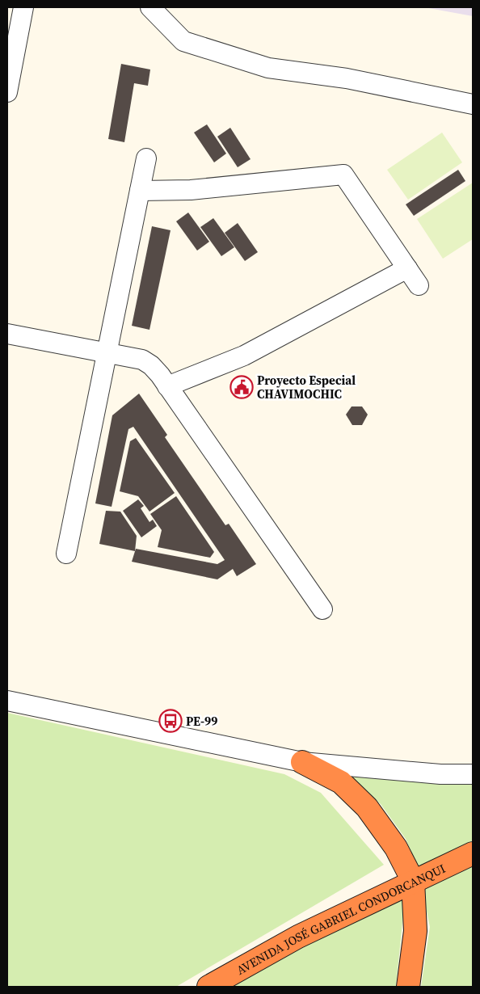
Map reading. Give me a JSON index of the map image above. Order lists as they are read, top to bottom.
{
  "streets": {
    "highway": ["AVENIDA JOSÉ GABRIEL CONDORCANQUI"]
  },
  "places": {
    "public building": ["Proyecto Especial CHAVIMOCHIC"],
    "bus stop": ["PE-99"]
  }
}
